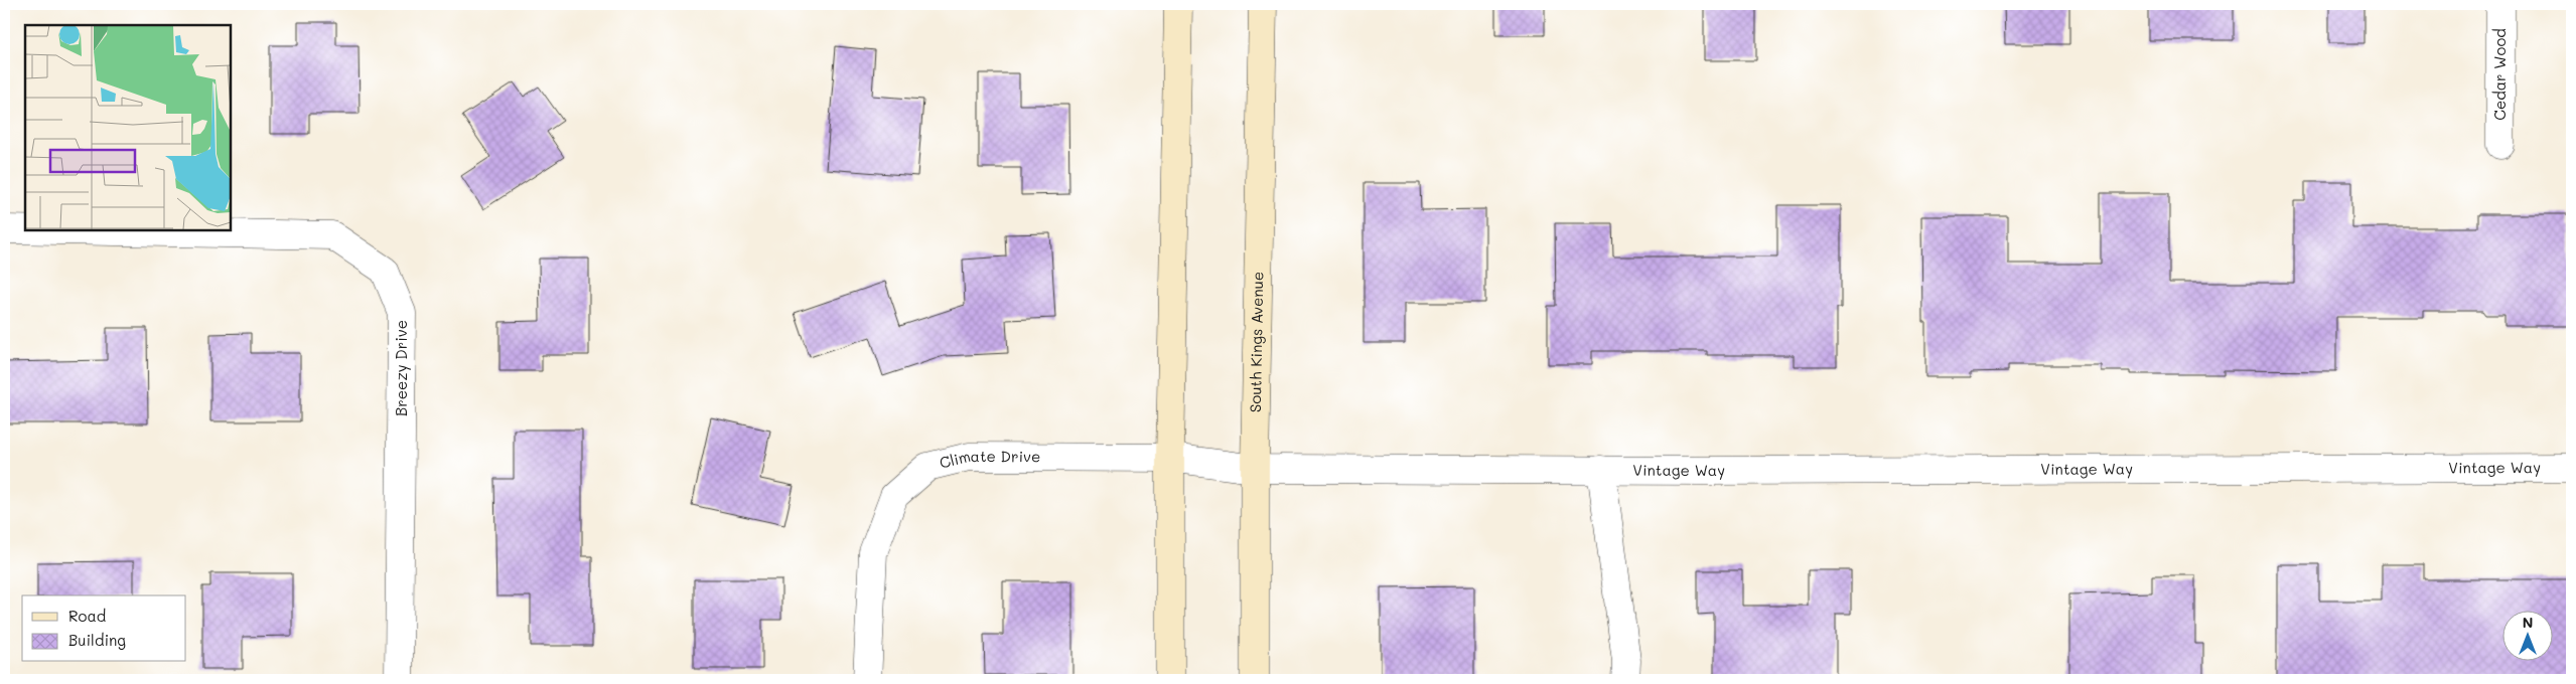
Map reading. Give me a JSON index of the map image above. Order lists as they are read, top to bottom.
{
  "streets": {
    "main road": ["South Kings Avenue"],
    "street": [
      "Cedar Wood",
      "Breezy Drive",
      "Climate Drive",
      "Vintage Way"
    ]
  },
  "crossings": [
    ["South Kings Avenue", "Climate Drive"],
    ["South Kings Avenue", "Vintage Way"],
    ["Climate Drive", "Vintage Way"]
  ],
  "legend": ["Road", "Building"],
  "north": "top"
}
